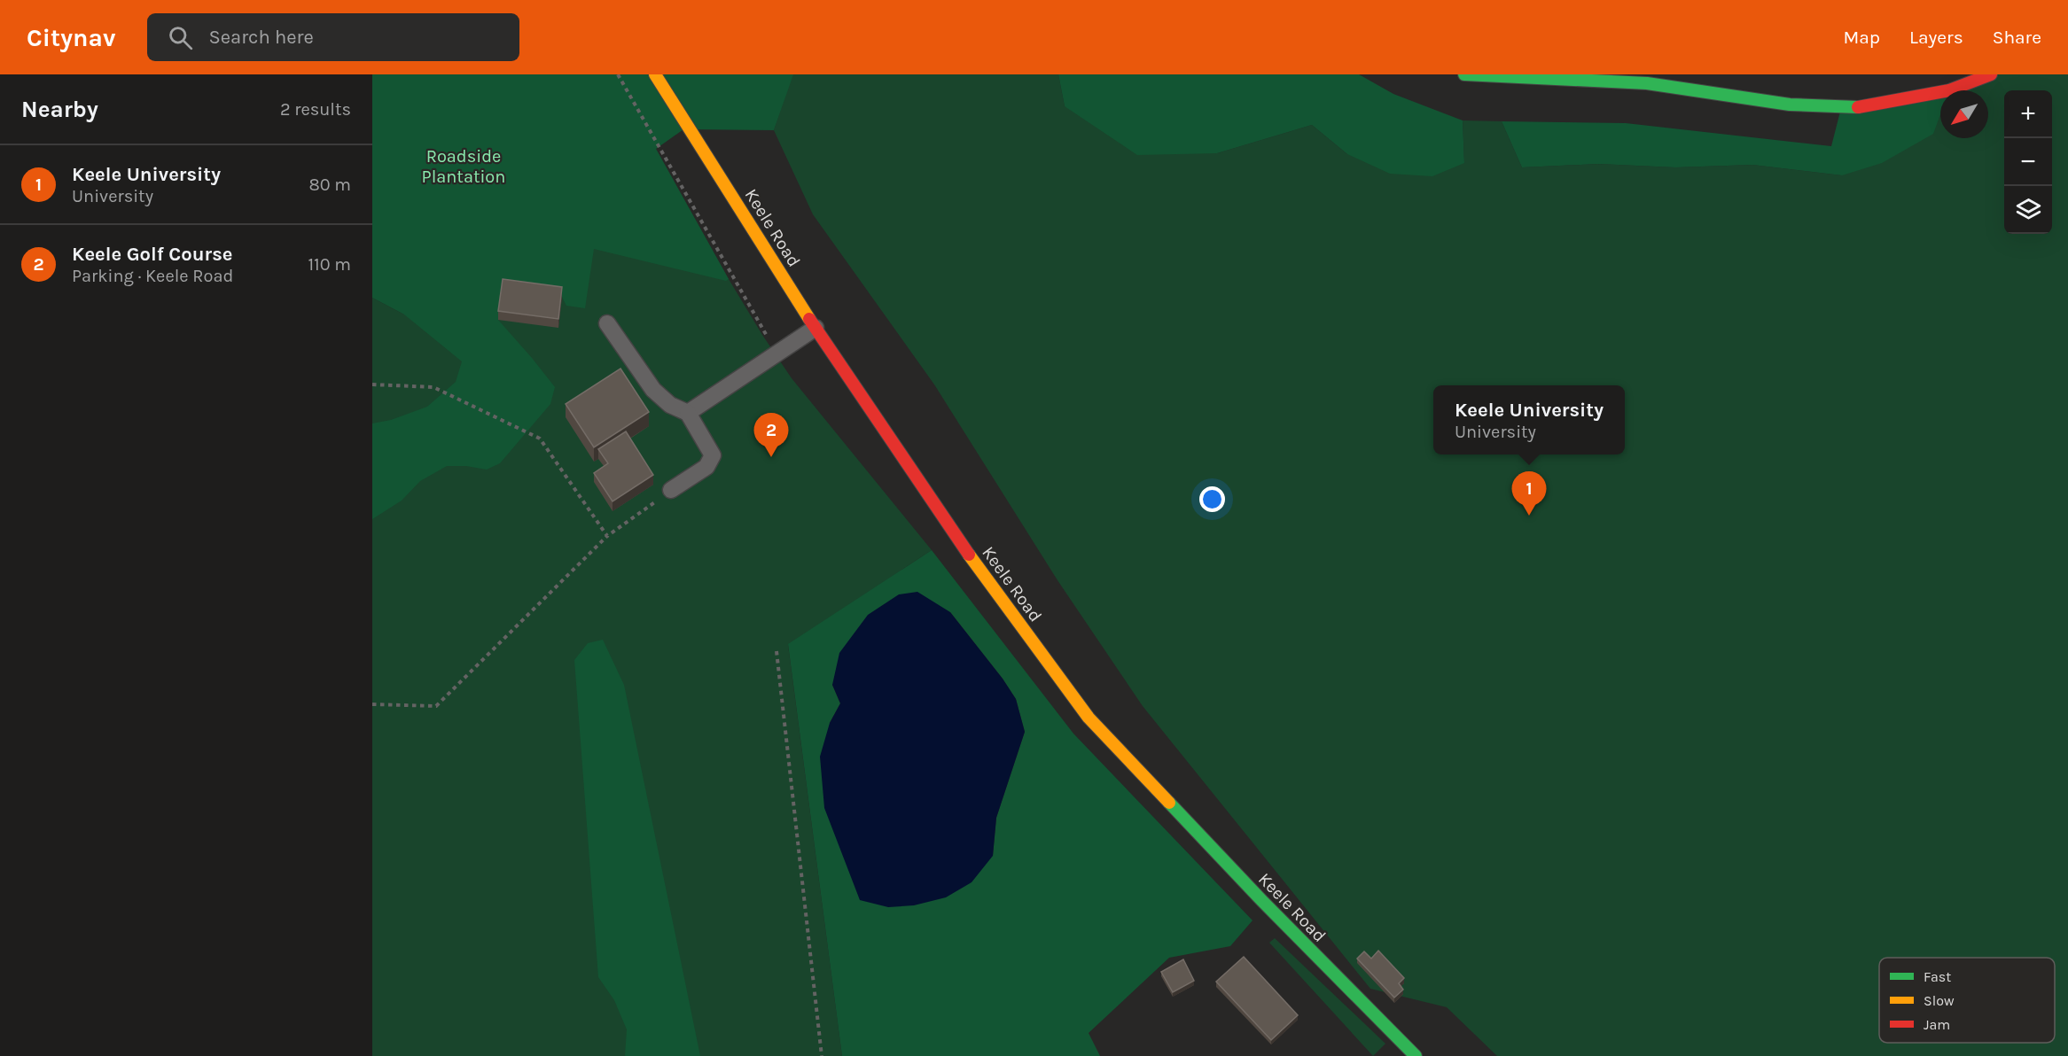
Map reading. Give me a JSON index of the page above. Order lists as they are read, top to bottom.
{
  "streets": {
    "main road": ["Keele Road"]
  },
  "parks": ["Roadside Plantation"],
  "legend": ["Fast", "Slow", "Jam"],
  "north": "bottom left",
  "page": {
    "header": "Citynav",
    "search": "Search here",
    "nav": ["Map", "Layers", "Share"],
    "heading": ["Nearby", "2 results"],
    "map_buttons": ["+", "−"],
    "list": [
      {
        "mark": "1",
        "name": "Keele University",
        "note": "University",
        "value": "80 m"
      },
      {
        "mark": "2",
        "name": "Keele Golf Course",
        "note": "Parking · Keele Road",
        "value": "110 m"
      }
    ],
    "popup": ["Keele University", "University"],
    "pins": ["2", "1"]
  }
}
